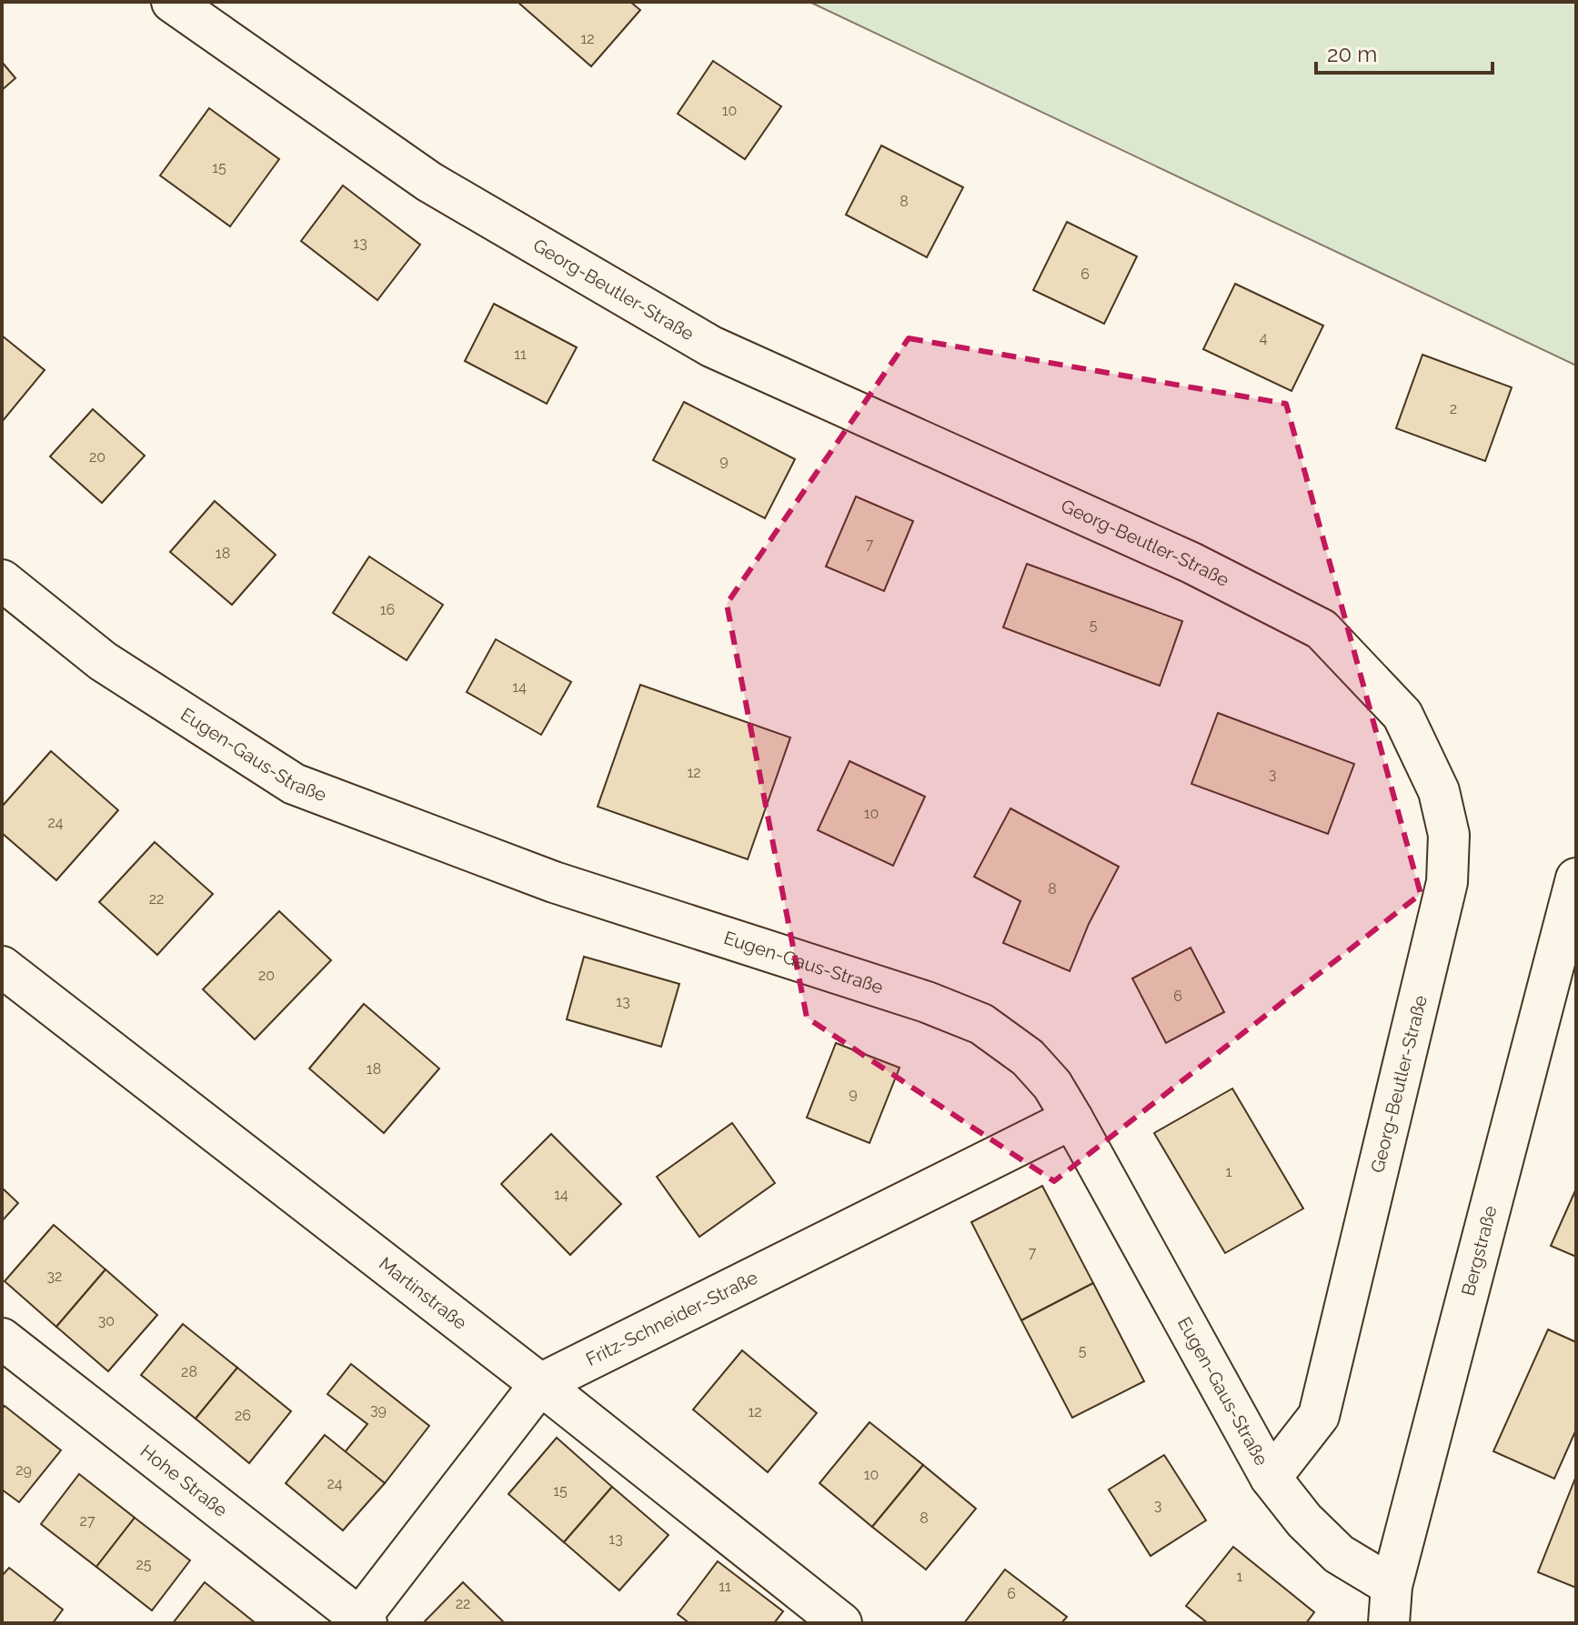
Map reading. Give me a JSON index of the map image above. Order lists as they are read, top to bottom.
{
  "streets": {
    "street": [
      "Georg-Beutler-Straße",
      "Eugen-Gaus-Straße",
      "Bergstraße",
      "Martinstraße",
      "Fritz-Schneider-Straße",
      "Hohe Straße"
    ]
  },
  "crossings": [
    ["Georg-Beutler-Straße", "Eugen-Gaus-Straße"],
    ["Eugen-Gaus-Straße", "Bergstraße"],
    ["Eugen-Gaus-Straße", "Fritz-Schneider-Straße"],
    ["Martinstraße", "Fritz-Schneider-Straße"],
    ["Fritz-Schneider-Straße", "Hohe Straße"]
  ],
  "house_numbers": [
    "12",
    "10",
    "15",
    "8",
    "13",
    "6",
    "4",
    "11",
    "2",
    "20",
    "9",
    "7",
    "18",
    "16",
    "5",
    "14",
    "12",
    "3",
    "10",
    "24",
    "8",
    "22",
    "20",
    "6",
    "13",
    "18",
    "9",
    "1",
    "14",
    "7",
    "32",
    "30",
    "5",
    "28",
    "39",
    "12",
    "26",
    "29",
    "10",
    "24",
    "15",
    "3",
    "8",
    "27",
    "13",
    "25",
    "1",
    "11",
    "6",
    "22"
  ],
  "scale_bar": "20 m"
}
